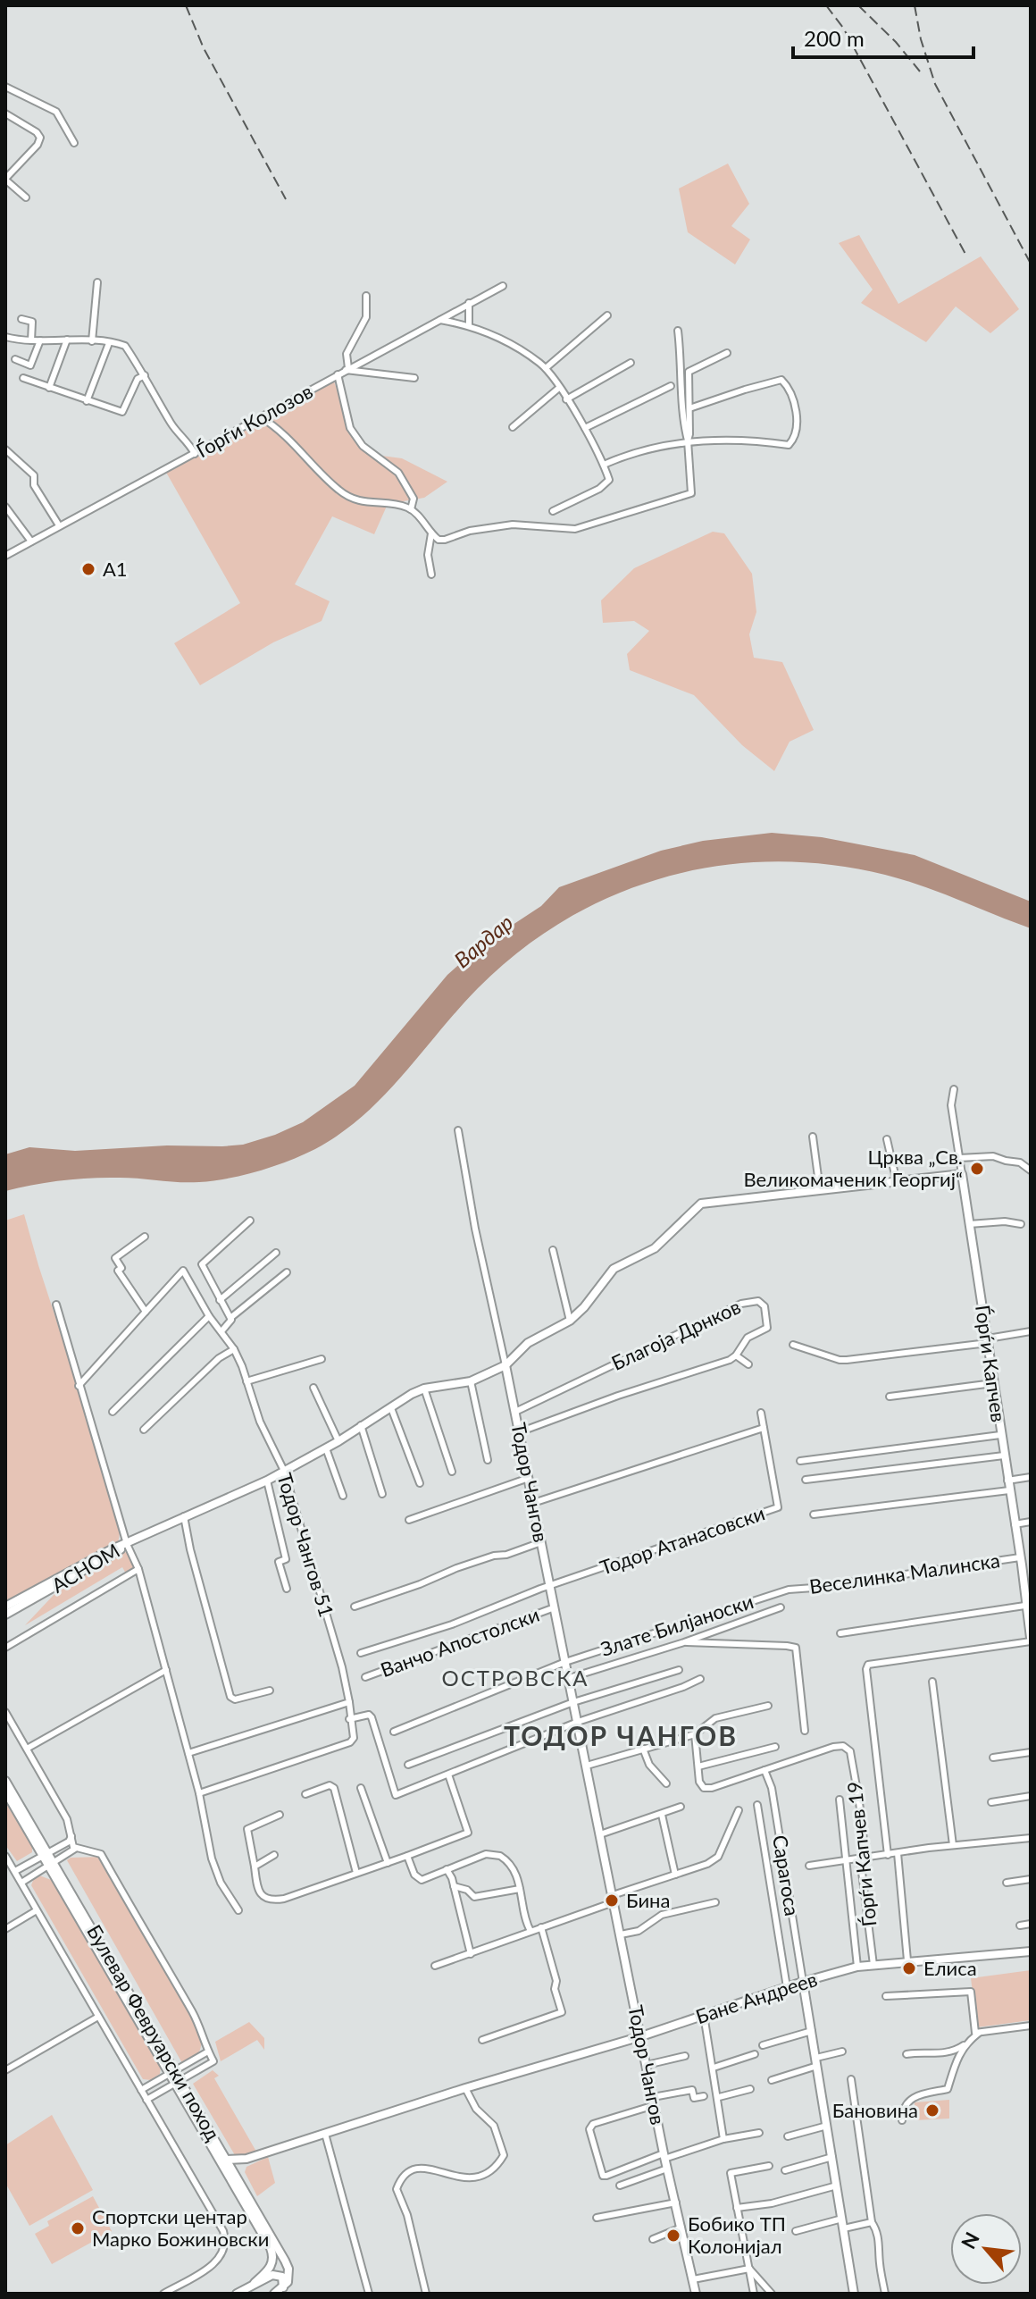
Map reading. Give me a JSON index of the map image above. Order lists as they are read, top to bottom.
{
  "streets": {
    "street": [
      "Ѓорѓи Колозов",
      "Благоја Дрнков",
      "Ѓорѓи Капчев",
      "Тодор Чангов",
      "Тодор Атанасовски",
      "Тодор Чангов 51",
      "АСНОМ",
      "Веселинка Малинска",
      "Злате Билјаноски",
      "Ванчо Апостолски",
      "Ѓорѓи Капчев 19",
      "Сарагоса",
      "Бане Андреев",
      "Булевар Февруарски поход"
    ]
  },
  "crossings": [
    ["Благоја Дрнков", "Тодор Чангов"],
    ["Ѓорѓи Капчев", "Веселинка Малинска"],
    ["Тодор Чангов", "Тодор Атанасовски"],
    ["Тодор Чангов", "Злате Билјаноски"],
    ["Тодор Чангов", "Ванчо Апостолски"],
    ["Тодор Чангов", "Бане Андреев"],
    ["Веселинка Малинска", "Злате Билјаноски"],
    ["Ѓорѓи Капчев 19", "Сарагоса"],
    ["Ѓорѓи Капчев 19", "Бане Андреев"],
    ["Сарагоса", "Бане Андреев"],
    ["Бане Андреев", "Булевар Февруарски поход"]
  ],
  "districts": ["ОСТРОВСКА", "ТОДОР ЧАНГОВ"],
  "water": ["Вардар"],
  "places": [
    "А1",
    "Црква „Св. Великомаченик Георгиј“",
    "Бина",
    "Елиса",
    "Бановина",
    "Спортски центар Марко Божиновски",
    "Бобико ТП Колонијал"
  ],
  "scale_bar": "200 m",
  "north": "top left"
}
